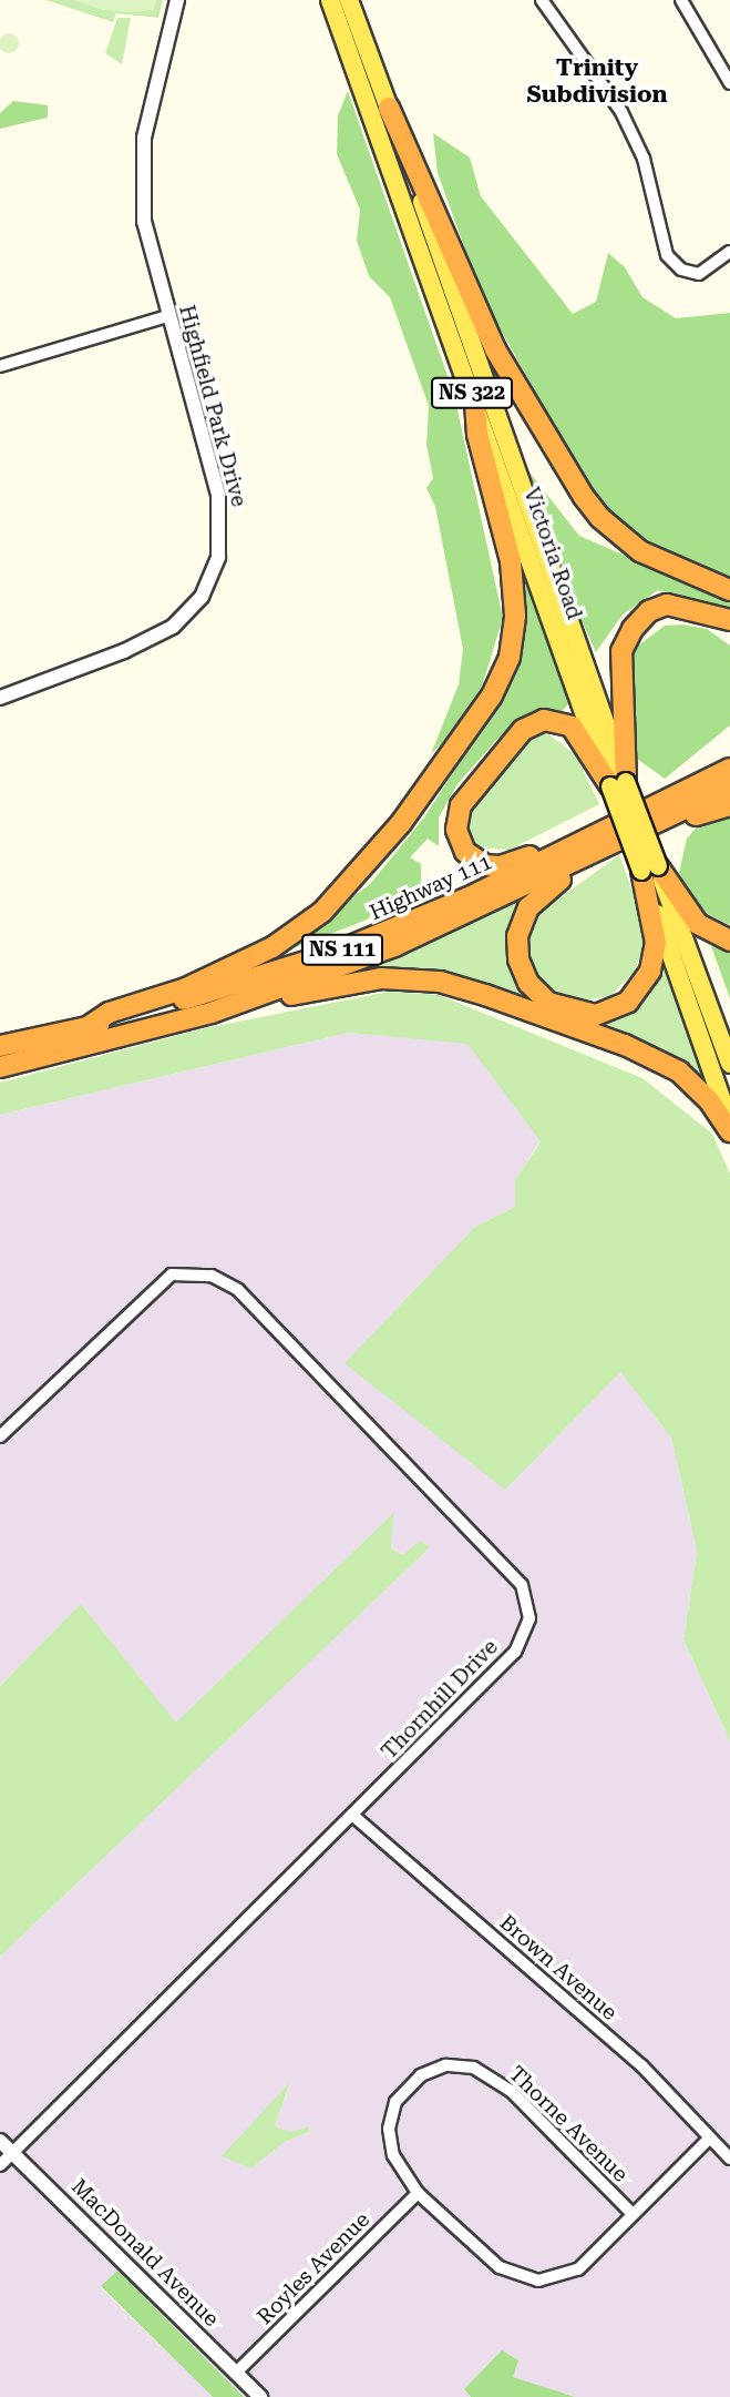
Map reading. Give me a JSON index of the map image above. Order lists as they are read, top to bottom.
{
  "streets": {
    "highway": ["Highway 111", "NS 111"],
    "main road": ["NS 322", "Victoria Road"],
    "street": [
      "Highfield Park Drive",
      "Thornhill Drive",
      "Brown Avenue",
      "Thorne Avenue",
      "MacDonald Avenue",
      "Royles Avenue"
    ]
  },
  "crossings": [
    ["Thornhill Drive", "Brown Avenue"],
    ["Thornhill Drive", "MacDonald Avenue"],
    ["Brown Avenue", "Thorne Avenue"],
    ["Thorne Avenue", "Royles Avenue"],
    ["MacDonald Avenue", "Royles Avenue"]
  ],
  "districts": ["Trinity Subdivision"]
}
